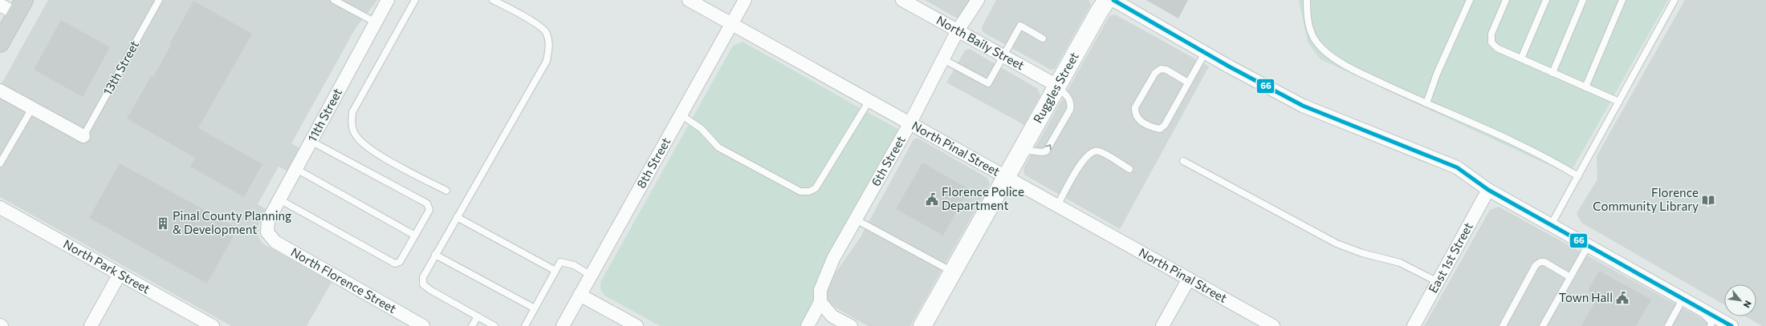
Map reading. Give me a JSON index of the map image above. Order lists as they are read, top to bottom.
{
  "streets": {
    "street": [
      "North Baily Street",
      "Ruggles Street",
      "11th Street",
      "North Pinal Street",
      "6th Street",
      "8th Street",
      "East 1st Street",
      "North Park Street",
      "North Florence Street"
    ],
    "lane": ["13th Street"]
  },
  "crossings": [
    ["North Baily Street", "Ruggles Street"],
    ["North Baily Street", "6th Street"],
    ["Ruggles Street", "North Pinal Street"],
    ["11th Street", "North Florence Street"],
    ["North Pinal Street", "6th Street"],
    ["North Pinal Street", "8th Street"]
  ],
  "places": {
    "public building": ["Florence Police Department", "Town Hall"],
    "library": ["Florence Community Library"],
    "building": ["Pinal County Planning & Development"]
  },
  "lines": ["transit line 66"],
  "north": "bottom right"
}
